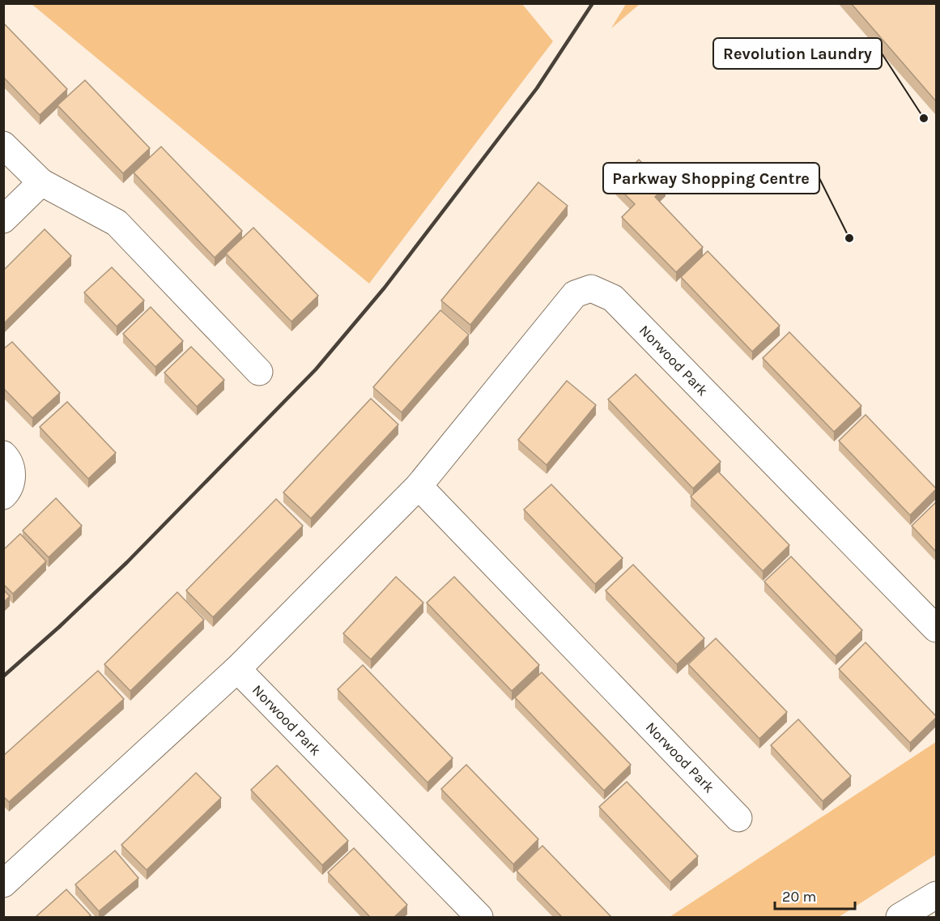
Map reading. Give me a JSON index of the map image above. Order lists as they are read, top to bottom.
{
  "streets": {
    "street": ["Norwood Park"]
  },
  "places": ["Revolution Laundry", "Parkway Shopping Centre"],
  "scale_bar": "20 m"
}
